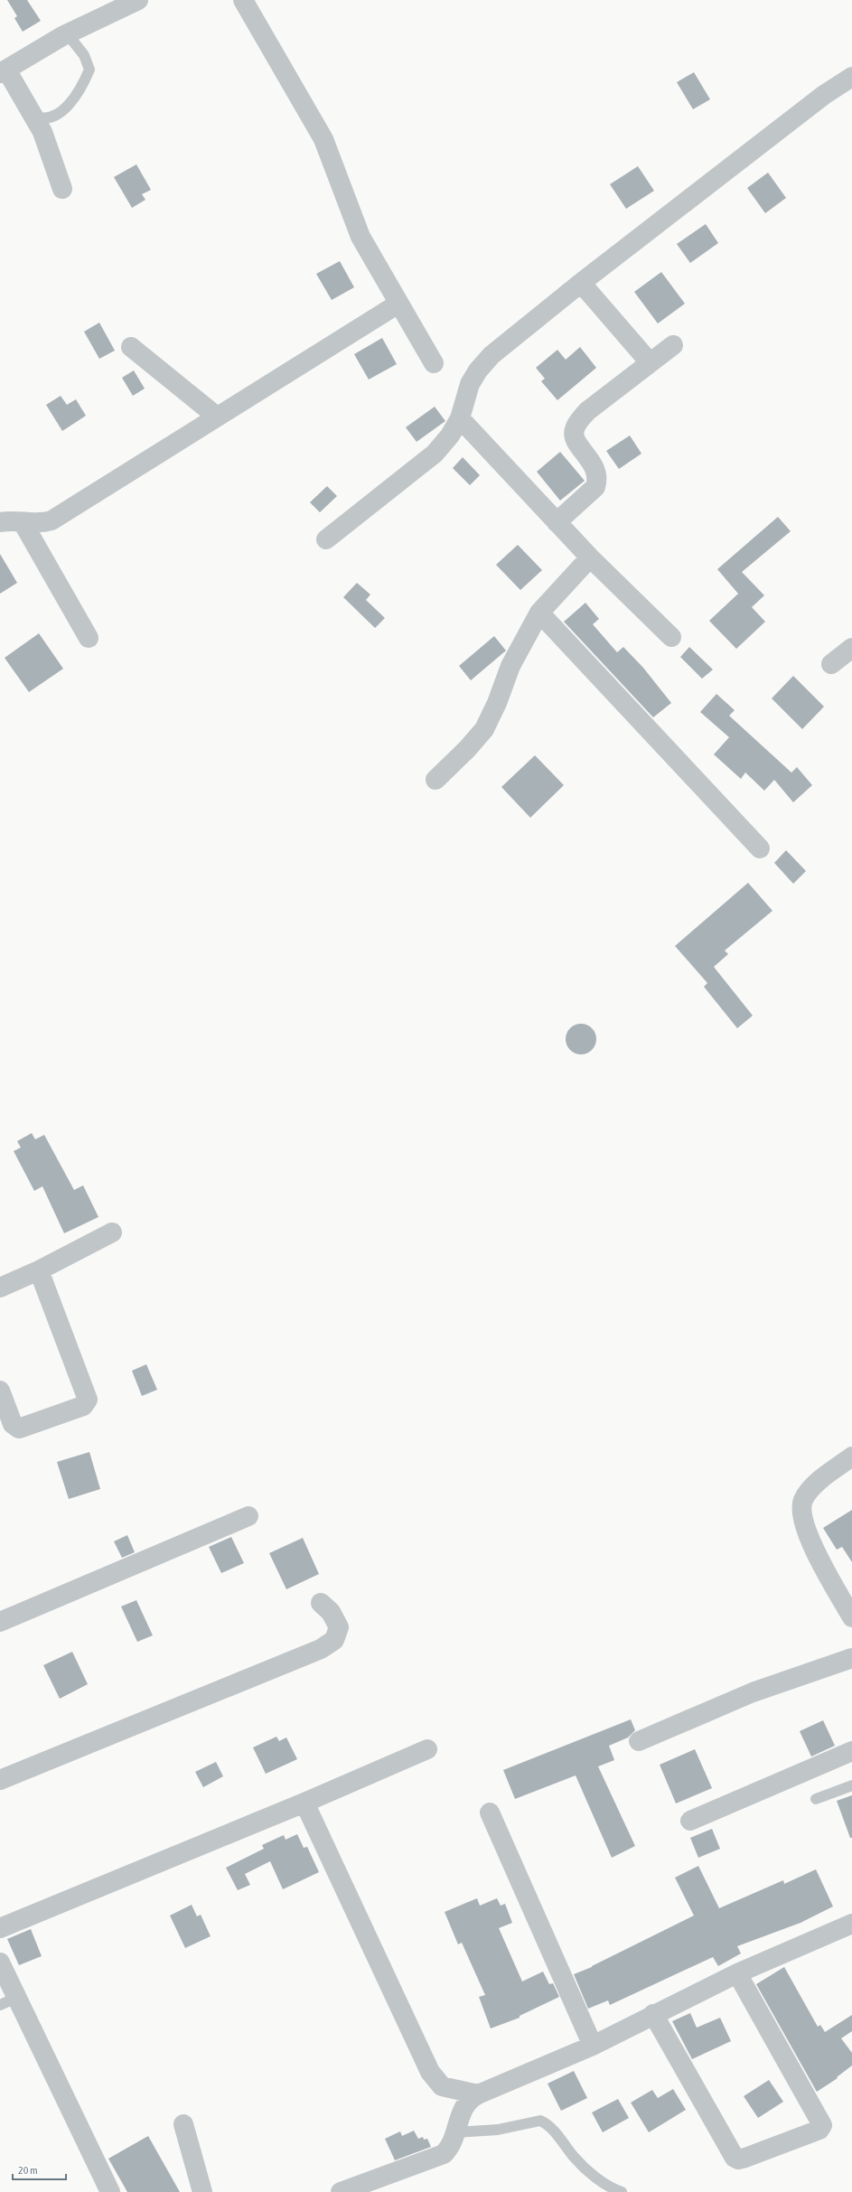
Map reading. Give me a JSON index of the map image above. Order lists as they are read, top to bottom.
{
  "scale_bar": "20 m"
}
